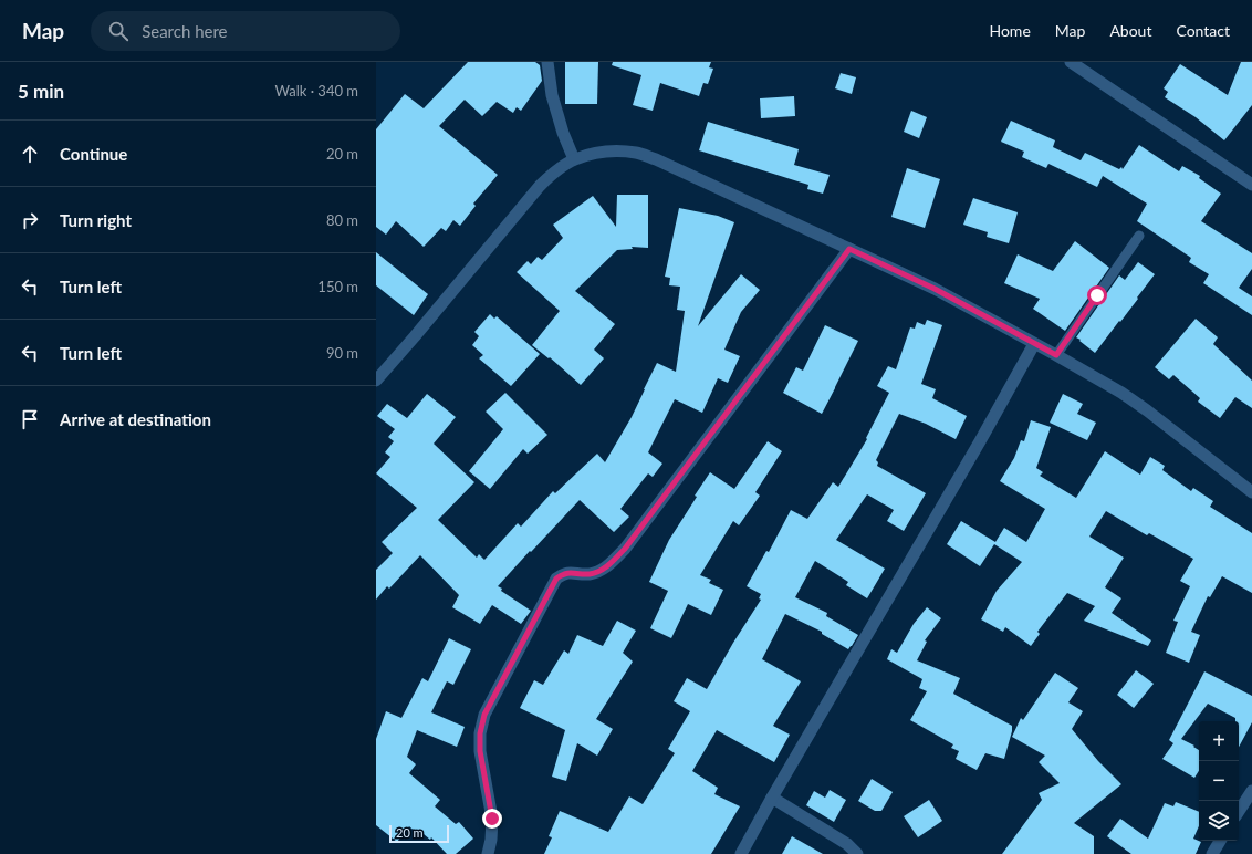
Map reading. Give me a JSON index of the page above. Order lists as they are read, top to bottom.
{
  "scale_bar": "20 m",
  "page": {
    "header": "Map",
    "search": "Search here",
    "nav": [
      "Home",
      "Map",
      "About",
      "Contact"
    ],
    "heading": ["5 min", "Walk · 340 m"],
    "list": [
      ["Continue", "20 m"],
      ["Turn right", "80 m"],
      ["Turn left", "150 m"],
      ["Turn left", "90 m"],
      "Arrive at destination"
    ],
    "map_buttons": ["+", "−"],
    "scale": "20 m"
  }
}
